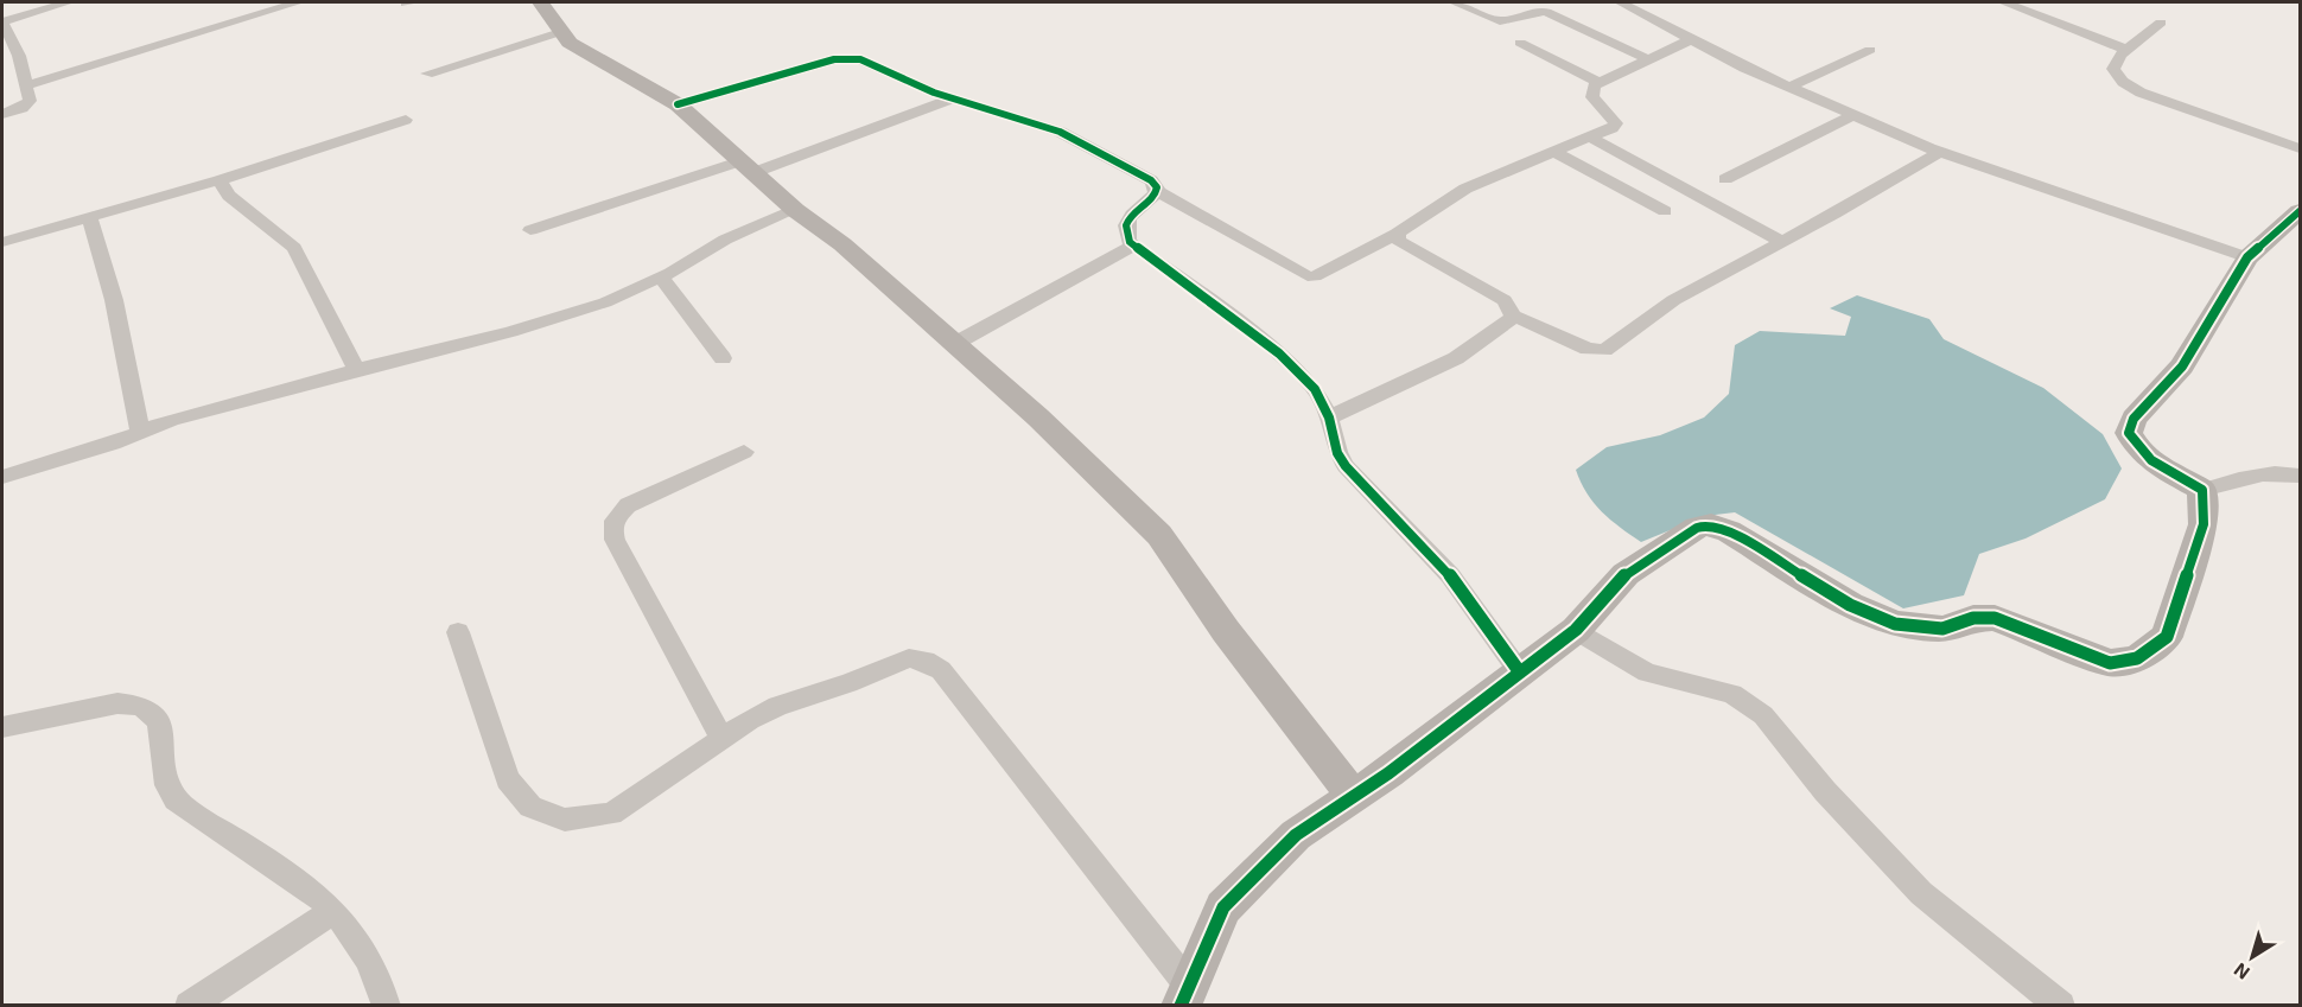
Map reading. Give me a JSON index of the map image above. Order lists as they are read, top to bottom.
{
  "north": "bottom left"
}
